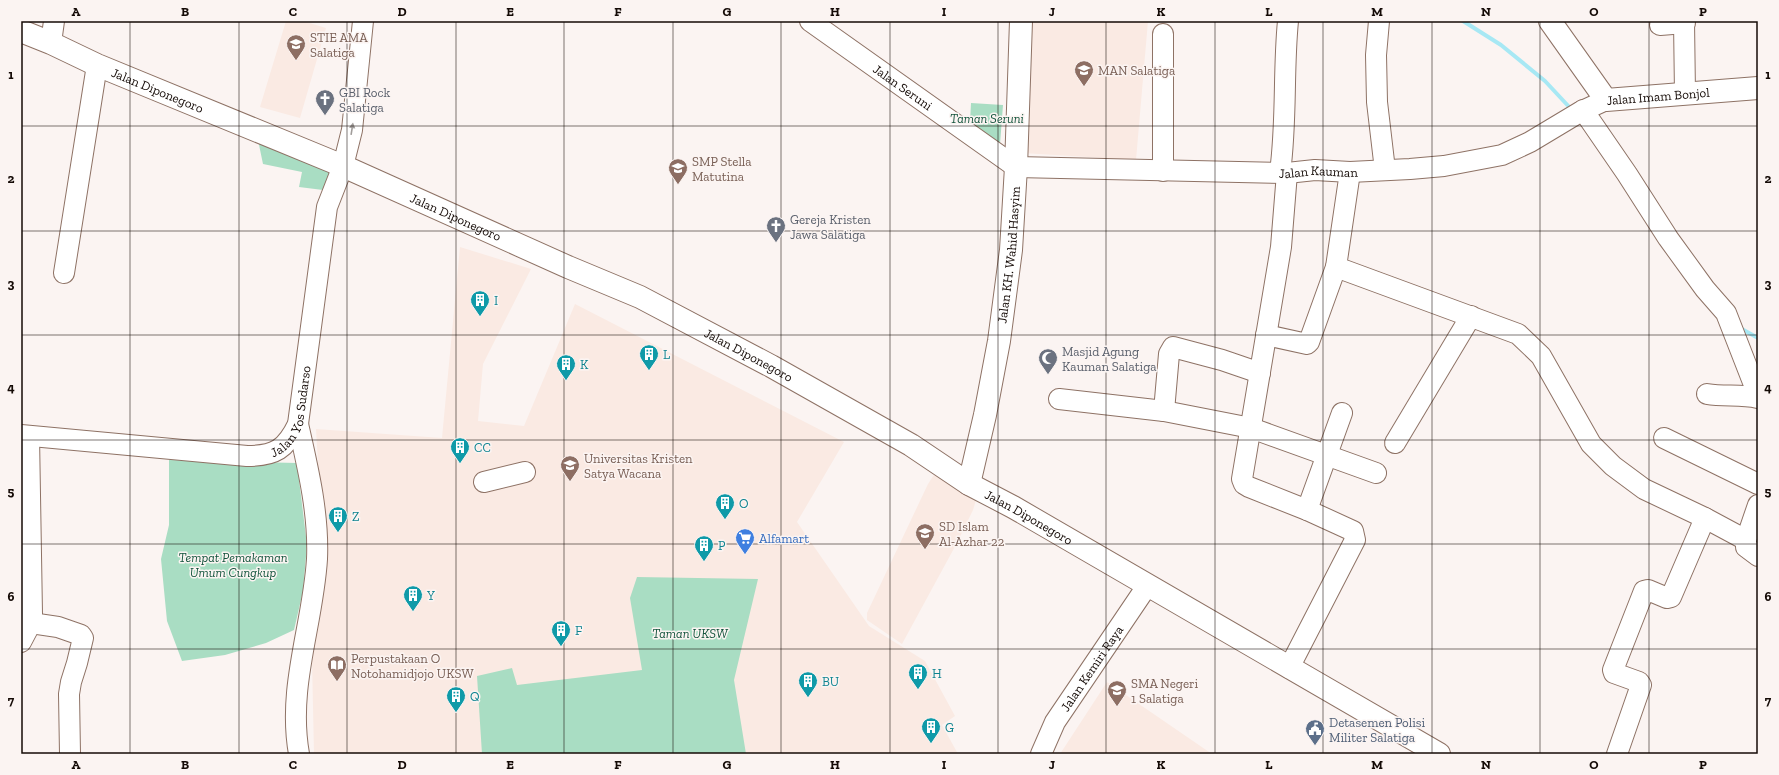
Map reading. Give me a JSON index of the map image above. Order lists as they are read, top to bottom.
{
  "streets": {
    "main road": ["Jalan Diponegoro", "Jalan Imam Bonjol", "Jalan KH. Wahid Hasyim"],
    "street": [
      "Jalan Seruni",
      "Jalan Kauman",
      "Jalan Yos Sudarso",
      "Jalan Kemiri Raya"
    ]
  },
  "crossings": [
    ["Jalan Seruni", "Jalan Kauman"],
    ["Jalan Seruni", "Jalan KH. Wahid Hasyim"],
    ["Jalan Diponegoro", "Jalan KH. Wahid Hasyim"],
    ["Jalan Diponegoro", "Jalan Yos Sudarso"],
    ["Jalan Diponegoro", "Jalan Kemiri Raya"],
    ["Jalan Imam Bonjol", "Jalan Kauman"],
    ["Jalan Kauman", "Jalan KH. Wahid Hasyim"]
  ],
  "parks": ["Taman Seruni", "Tempat Pemakaman Umum Cungkup", "Taman UKSW"],
  "places": {
    "school or university": [
      "STIE AMA Salatiga",
      "MAN Salatiga",
      "SMP Stella Matutina",
      "Universitas Kristen Satya Wacana",
      "SD Islam Al-Azhar 22",
      "SMA Negeri 1 Salatiga"
    ],
    "church": ["GBI Rock Salatiga", "Gereja Kristen Jawa Salatiga"],
    "building": [
      "I",
      "L",
      "K",
      "CC",
      "O",
      "Z",
      "P",
      "Y",
      "F",
      "H",
      "BU",
      "Q",
      "G"
    ],
    "mosque": ["Masjid Agung Kauman Salatiga"],
    "supermarket": ["Alfamart"],
    "library": ["Perpustakaan O Notohamidjojo UKSW"],
    "public building": ["Detasemen Polisi Militer Salatiga"]
  },
  "grid": {
    "columns": [
      "A",
      "B",
      "C",
      "D",
      "E",
      "F",
      "G",
      "H",
      "I",
      "J",
      "K",
      "L",
      "M",
      "N",
      "O",
      "P"
    ],
    "rows": [
      "1",
      "2",
      "3",
      "4",
      "5",
      "6",
      "7"
    ]
  }
}
